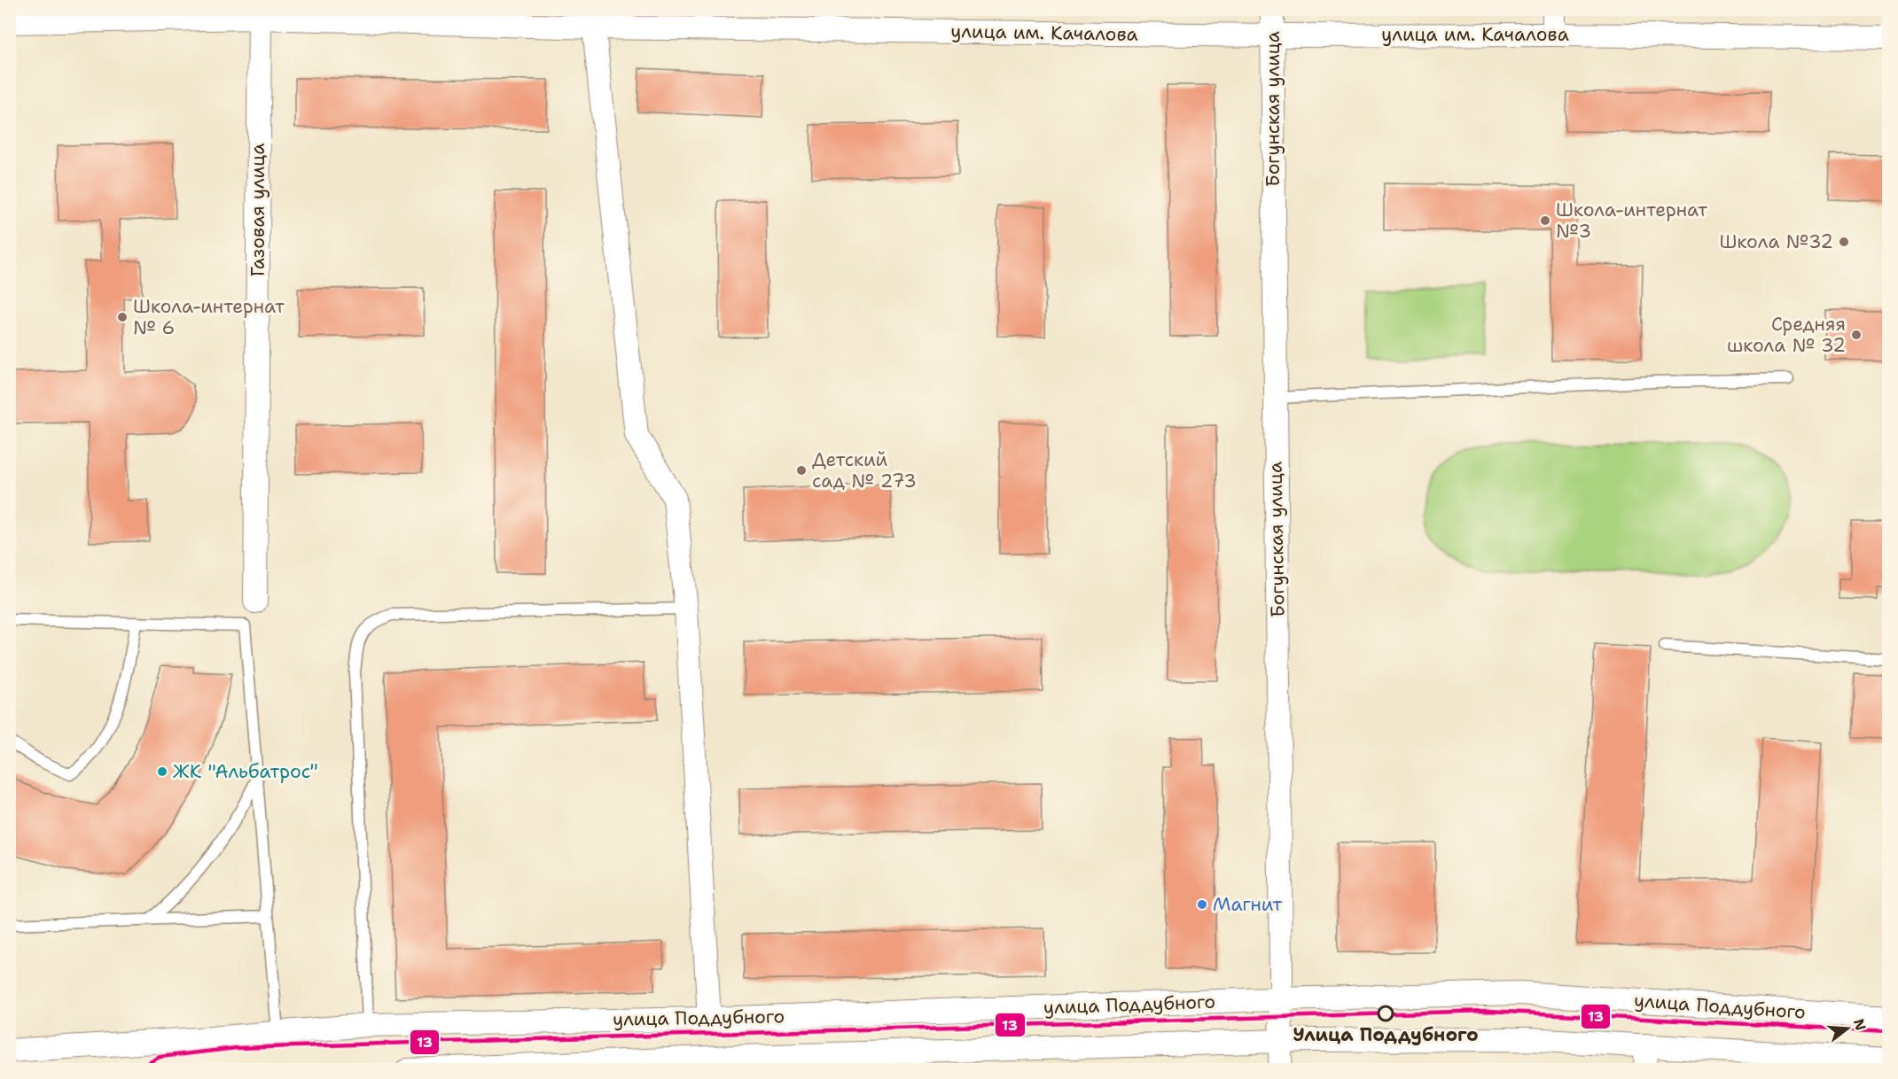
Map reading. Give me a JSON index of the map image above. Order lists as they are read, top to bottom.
{
  "streets": {
    "street": [
      "улица им. Качалова",
      "Богунская улица",
      "Газовая улица",
      "улица Поддубного"
    ]
  },
  "crossings": [
    ["улица им. Качалова", "Богунская улица"],
    ["улица им. Качалова", "Газовая улица"],
    ["Богунская улица", "улица Поддубного"]
  ],
  "places": [
    "Школа-интернат №3",
    "Школа №32",
    "Школа-интернат № 6",
    "Средняя школа № 32",
    "Детский сад № 273",
    "ЖК \"Альбатрос\"",
    "Магнит",
    "Улица Поддубного"
  ],
  "lines": ["transit line 13"],
  "north": "right"
}
